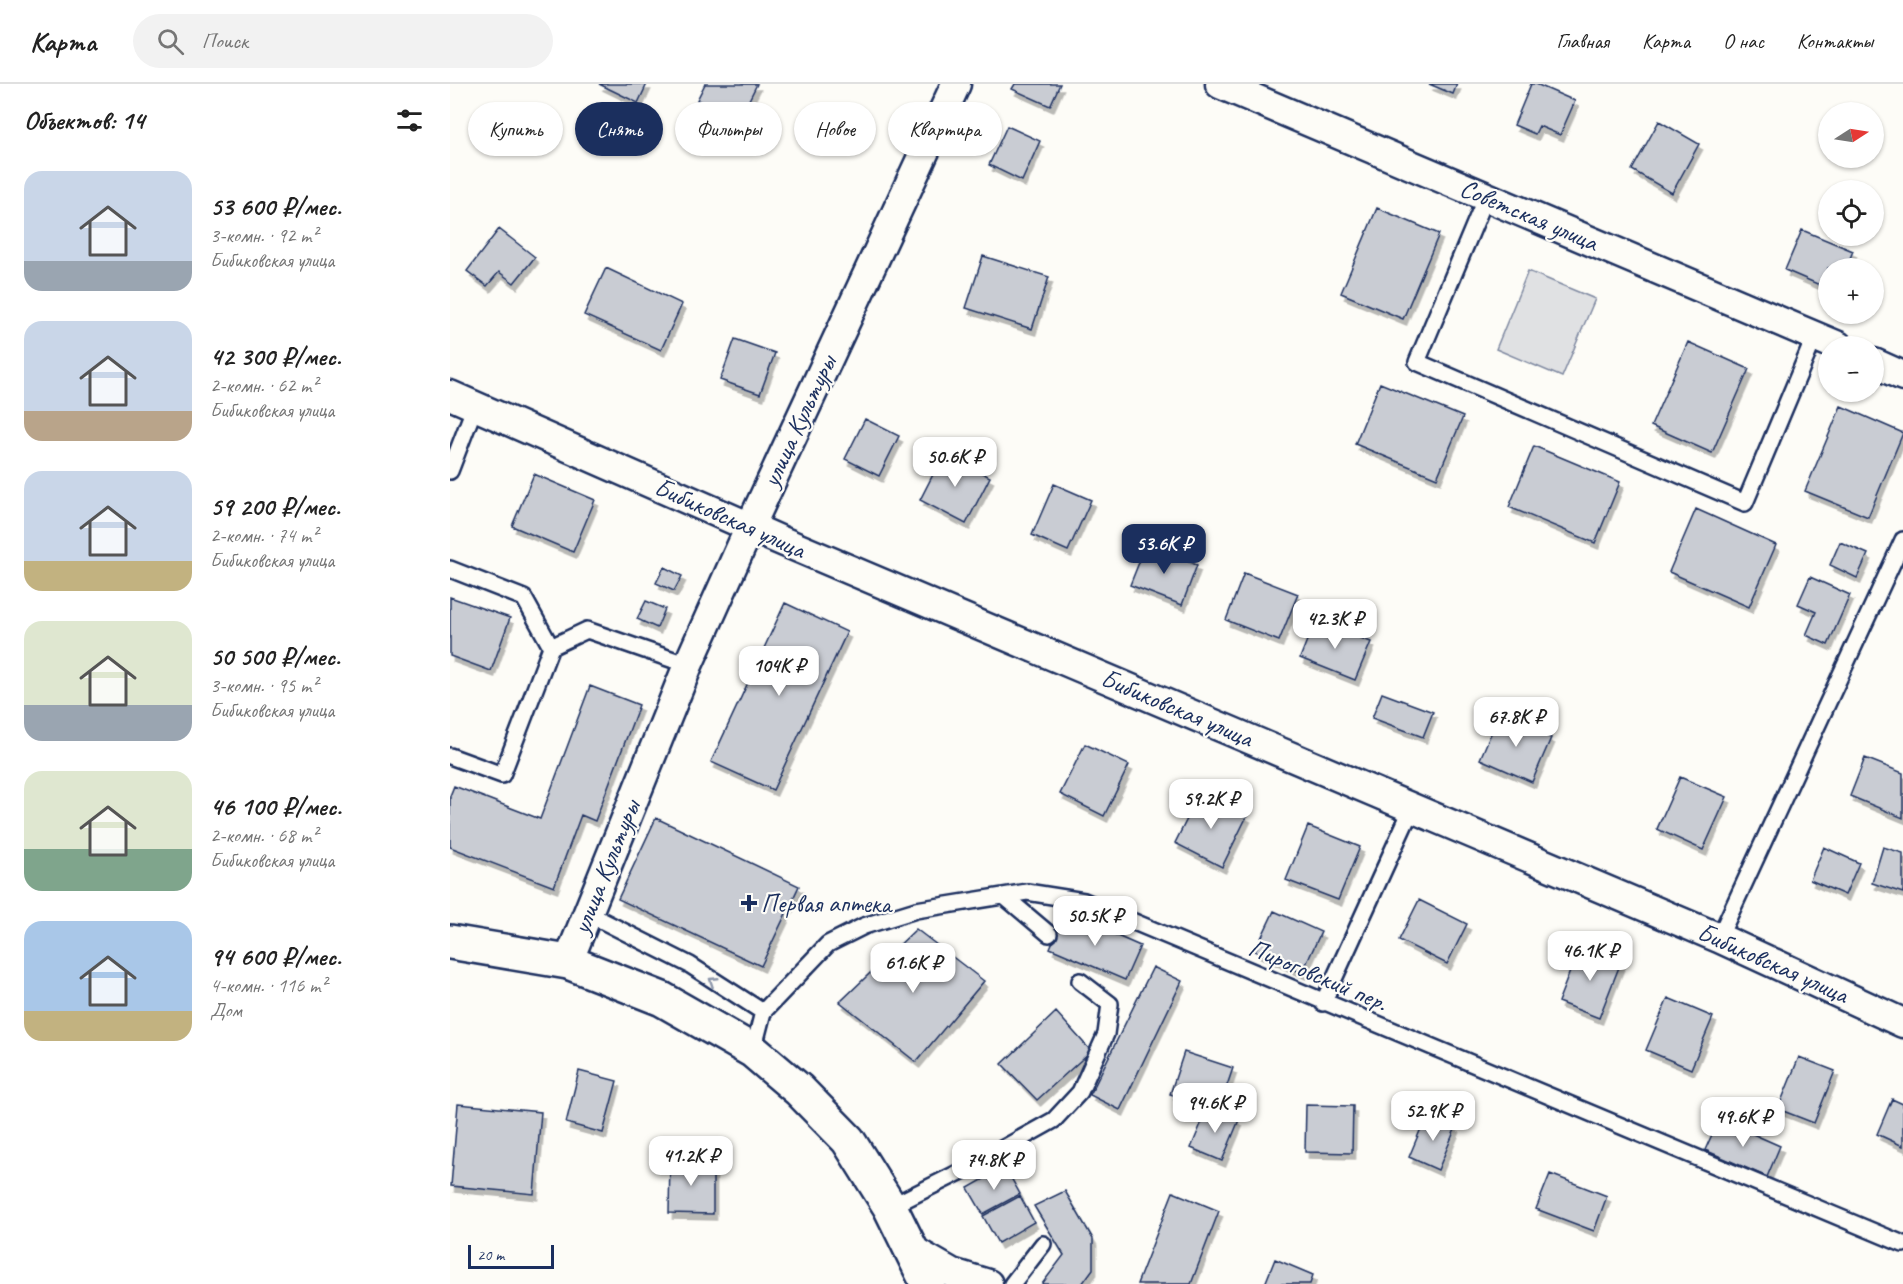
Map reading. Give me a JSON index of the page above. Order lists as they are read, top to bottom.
{
  "streets": {
    "street": ["Советская улица", "улица Культуры", "Бибиковская улица"],
    "lane": ["Пироговский пер."]
  },
  "crossings": [
    ["улица Культуры", "Бибиковская улица"]
  ],
  "places": {
    "health": ["Первая аптека"]
  },
  "scale_bar": "20 m",
  "north": "right",
  "page": {
    "header": "Карта",
    "search": "Поиск",
    "nav": [
      "Главная",
      "Карта",
      "О нас",
      "Контакты"
    ],
    "heading": "Объектов: 14",
    "map_buttons": ["+", "−"],
    "chip": [
      "Купить",
      "Снять",
      "Фильтры",
      "Новое",
      "Квартира"
    ],
    "list": [
      {
        "name": "53 600 ₽/мес.",
        "note": "3-комн. · 92 m² · Бибиковская улица"
      },
      {
        "name": "42 300 ₽/мес.",
        "note": "2-комн. · 62 m² · Бибиковская улица"
      },
      {
        "name": "59 200 ₽/мес.",
        "note": "2-комн. · 74 m² · Бибиковская улица"
      },
      {
        "name": "50 500 ₽/мес.",
        "note": "3-комн. · 95 m² · Бибиковская улица"
      },
      {
        "name": "46 100 ₽/мес.",
        "note": "2-комн. · 68 m² · Бибиковская улица"
      },
      {
        "name": "94 600 ₽/мес.",
        "note": "4-комн. · 116 m² · Дом"
      }
    ],
    "price": [
      "50.6K ₽",
      "53.6K ₽",
      "42.3K ₽",
      "104K ₽",
      "67.8K ₽",
      "59.2K ₽",
      "50.5K ₽",
      "46.1K ₽",
      "61.6K ₽",
      "94.6K ₽",
      "52.9K ₽",
      "49.6K ₽",
      "41.2K ₽",
      "74.8K ₽"
    ],
    "scale": "20 m"
  }
}
